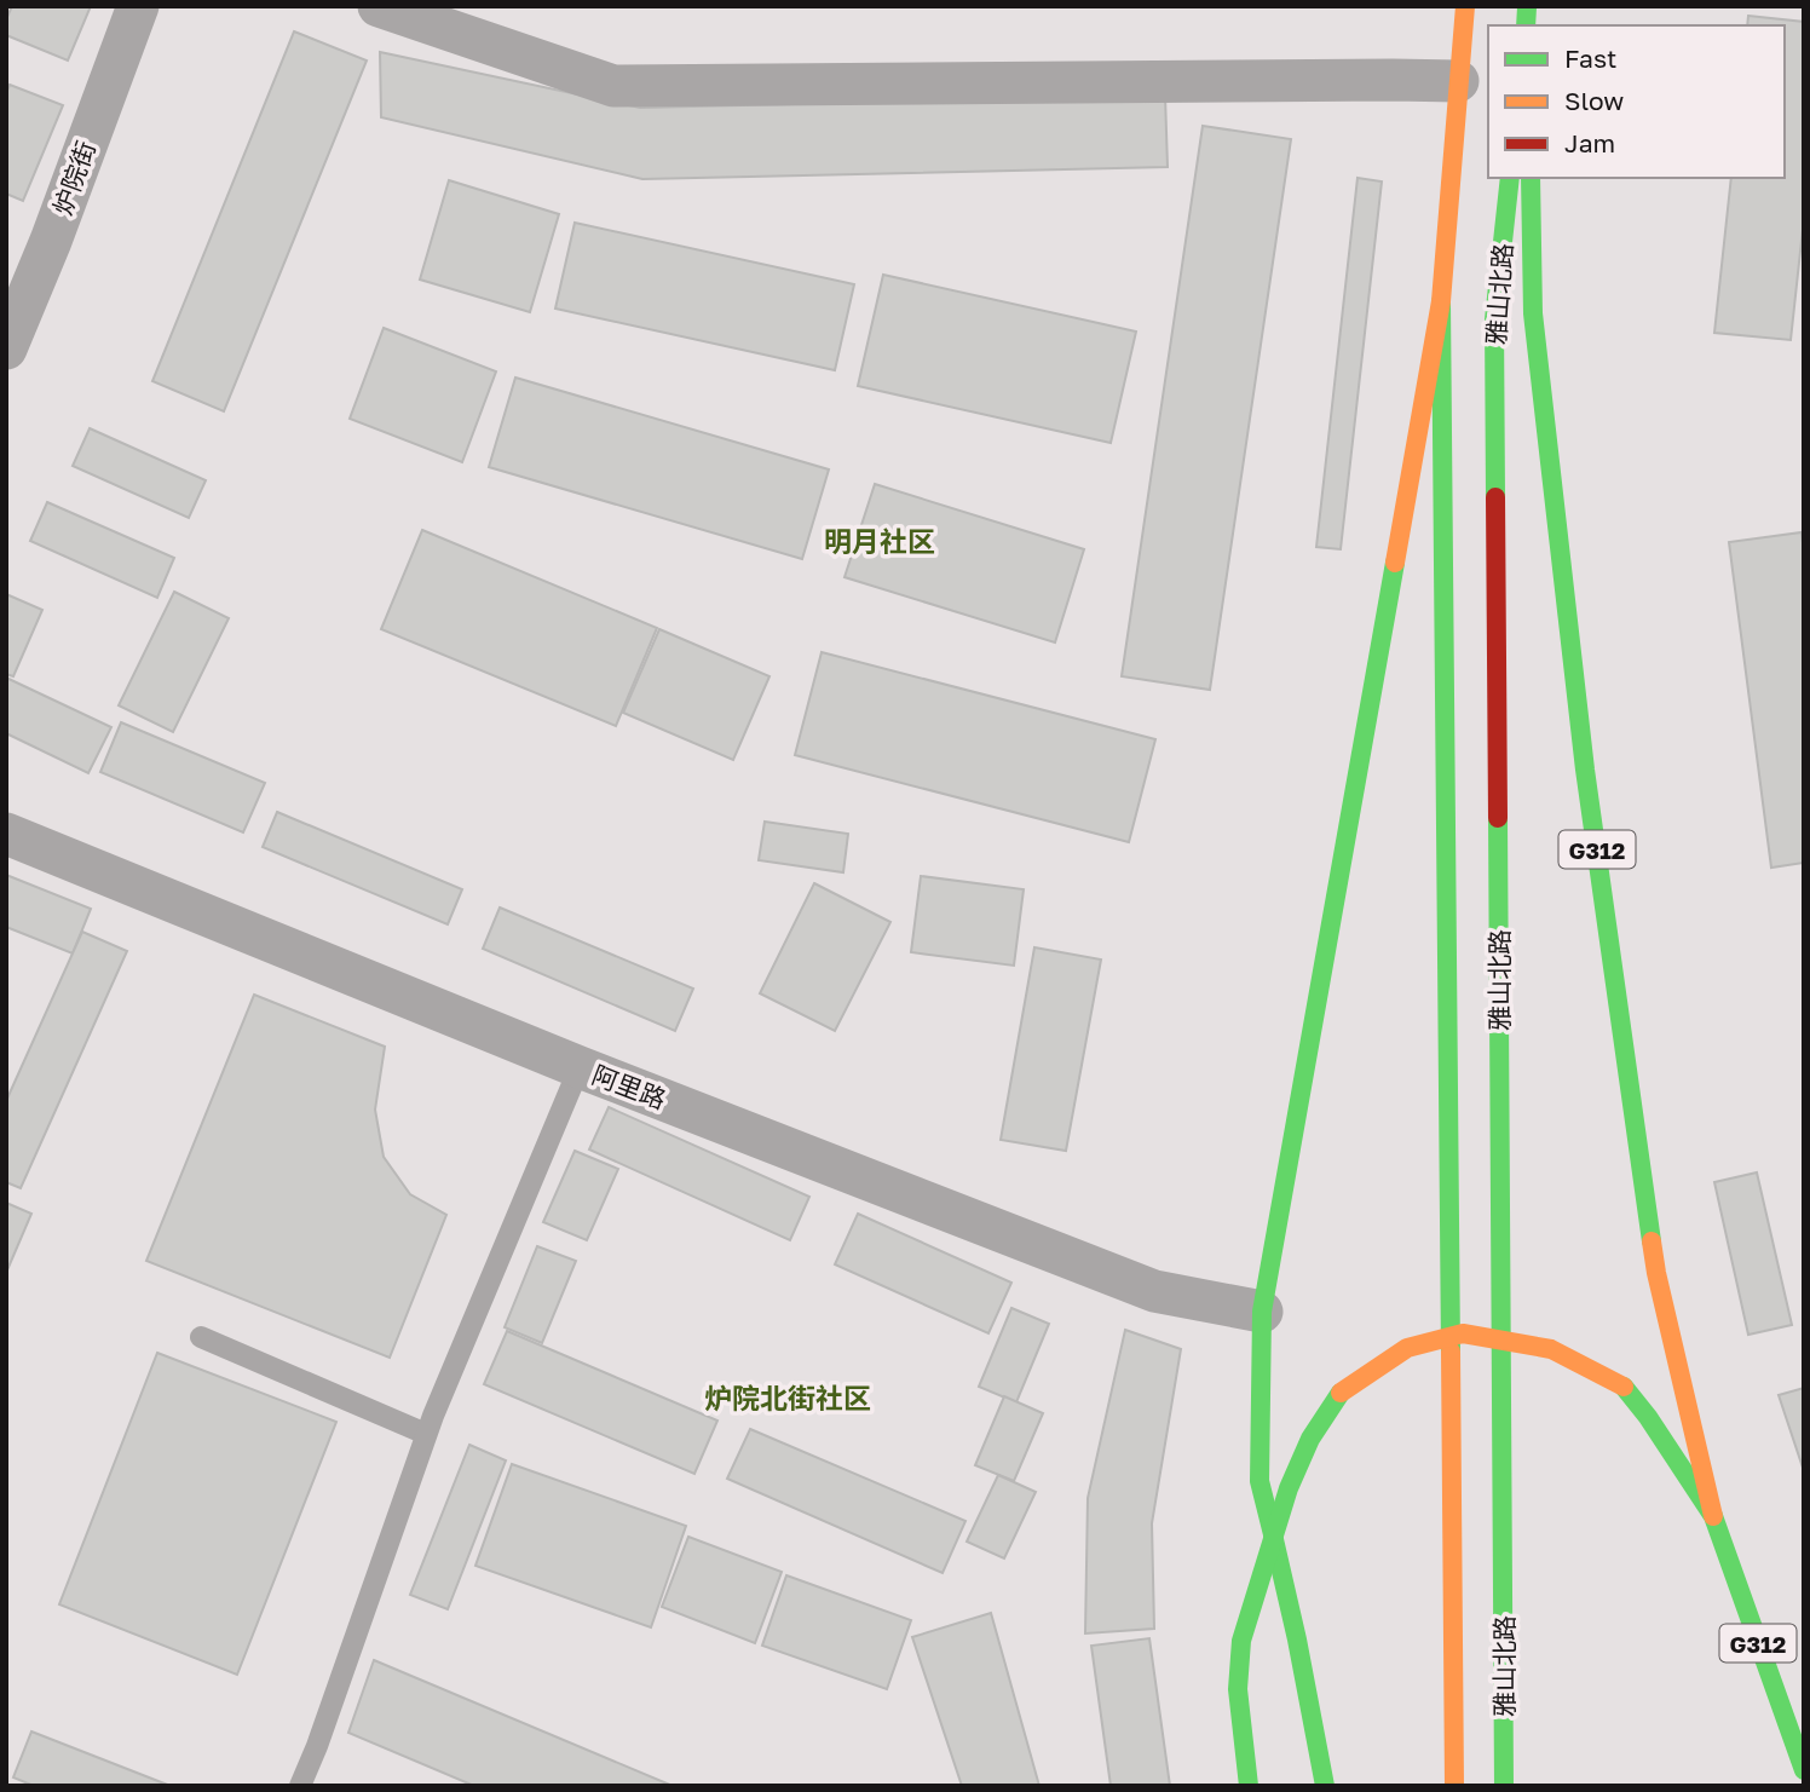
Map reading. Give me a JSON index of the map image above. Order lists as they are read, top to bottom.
{
  "streets": {
    "main road": ["雅山北路", "G312"],
    "street": ["炉院街", "阿里路"]
  },
  "crossings": [
    ["雅山北路", "G312"]
  ],
  "districts": ["明月社区", "炉院北街社区"],
  "legend": ["Fast", "Slow", "Jam"]
}
